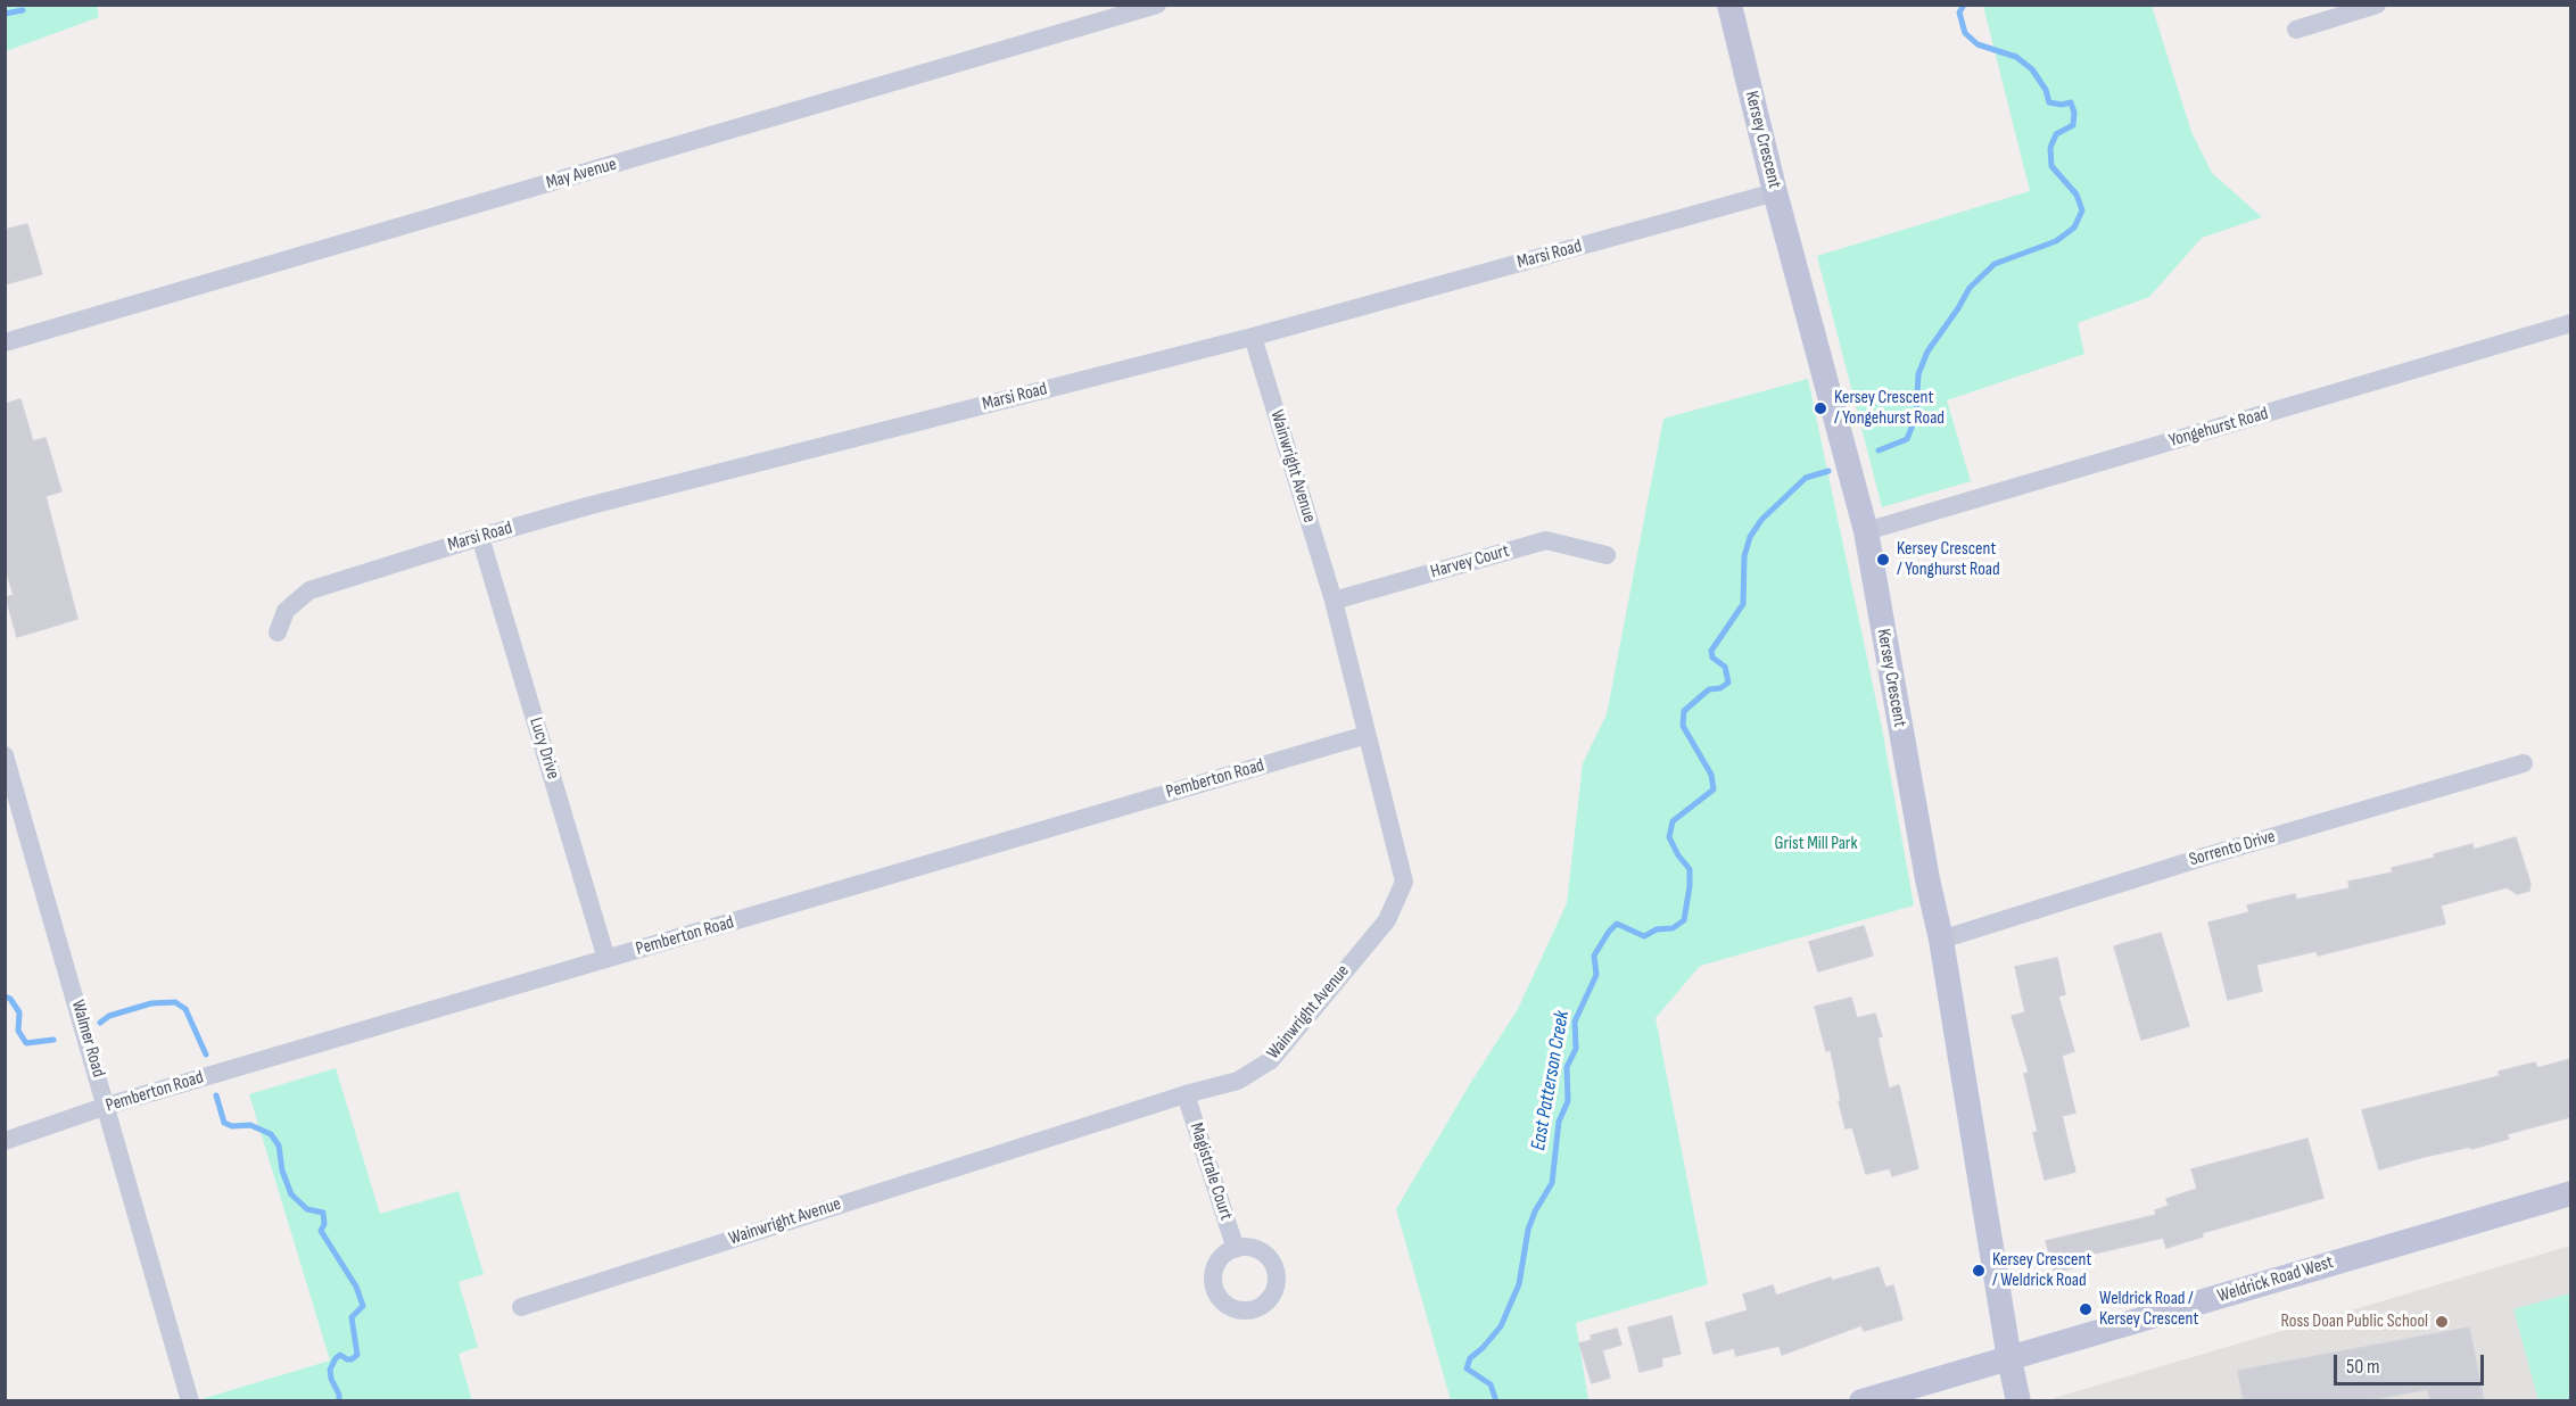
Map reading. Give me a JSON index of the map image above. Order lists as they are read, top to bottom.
{
  "streets": {
    "street": [
      "Kersey Crescent",
      "May Avenue",
      "Marsi Road",
      "Yongehurst Road",
      "Wainwright Avenue",
      "Harvey Court",
      "Lucy Drive",
      "Pemberton Road",
      "Sorrento Drive",
      "Walmer Road",
      "Magistrale Court",
      "Weldrick Road West"
    ]
  },
  "crossings": [
    ["Kersey Crescent", "Marsi Road"],
    ["Kersey Crescent", "Yongehurst Road"],
    ["Kersey Crescent", "Sorrento Drive"],
    ["Kersey Crescent", "Weldrick Road West"],
    ["Marsi Road", "Wainwright Avenue"],
    ["Marsi Road", "Lucy Drive"],
    ["Wainwright Avenue", "Harvey Court"],
    ["Wainwright Avenue", "Pemberton Road"],
    ["Wainwright Avenue", "Magistrale Court"],
    ["Lucy Drive", "Pemberton Road"],
    ["Pemberton Road", "Walmer Road"]
  ],
  "water": ["East Patterson Creek"],
  "parks": ["Grist Mill Park"],
  "places": [
    "Kersey Crescent / Yongehurst Road",
    "Kersey Crescent / Yonghurst Road",
    "Kersey Crescent / Weldrick Road",
    "Weldrick Road / Kersey Crescent",
    "Ross Doan Public School"
  ],
  "scale_bar": "50 m"
}
